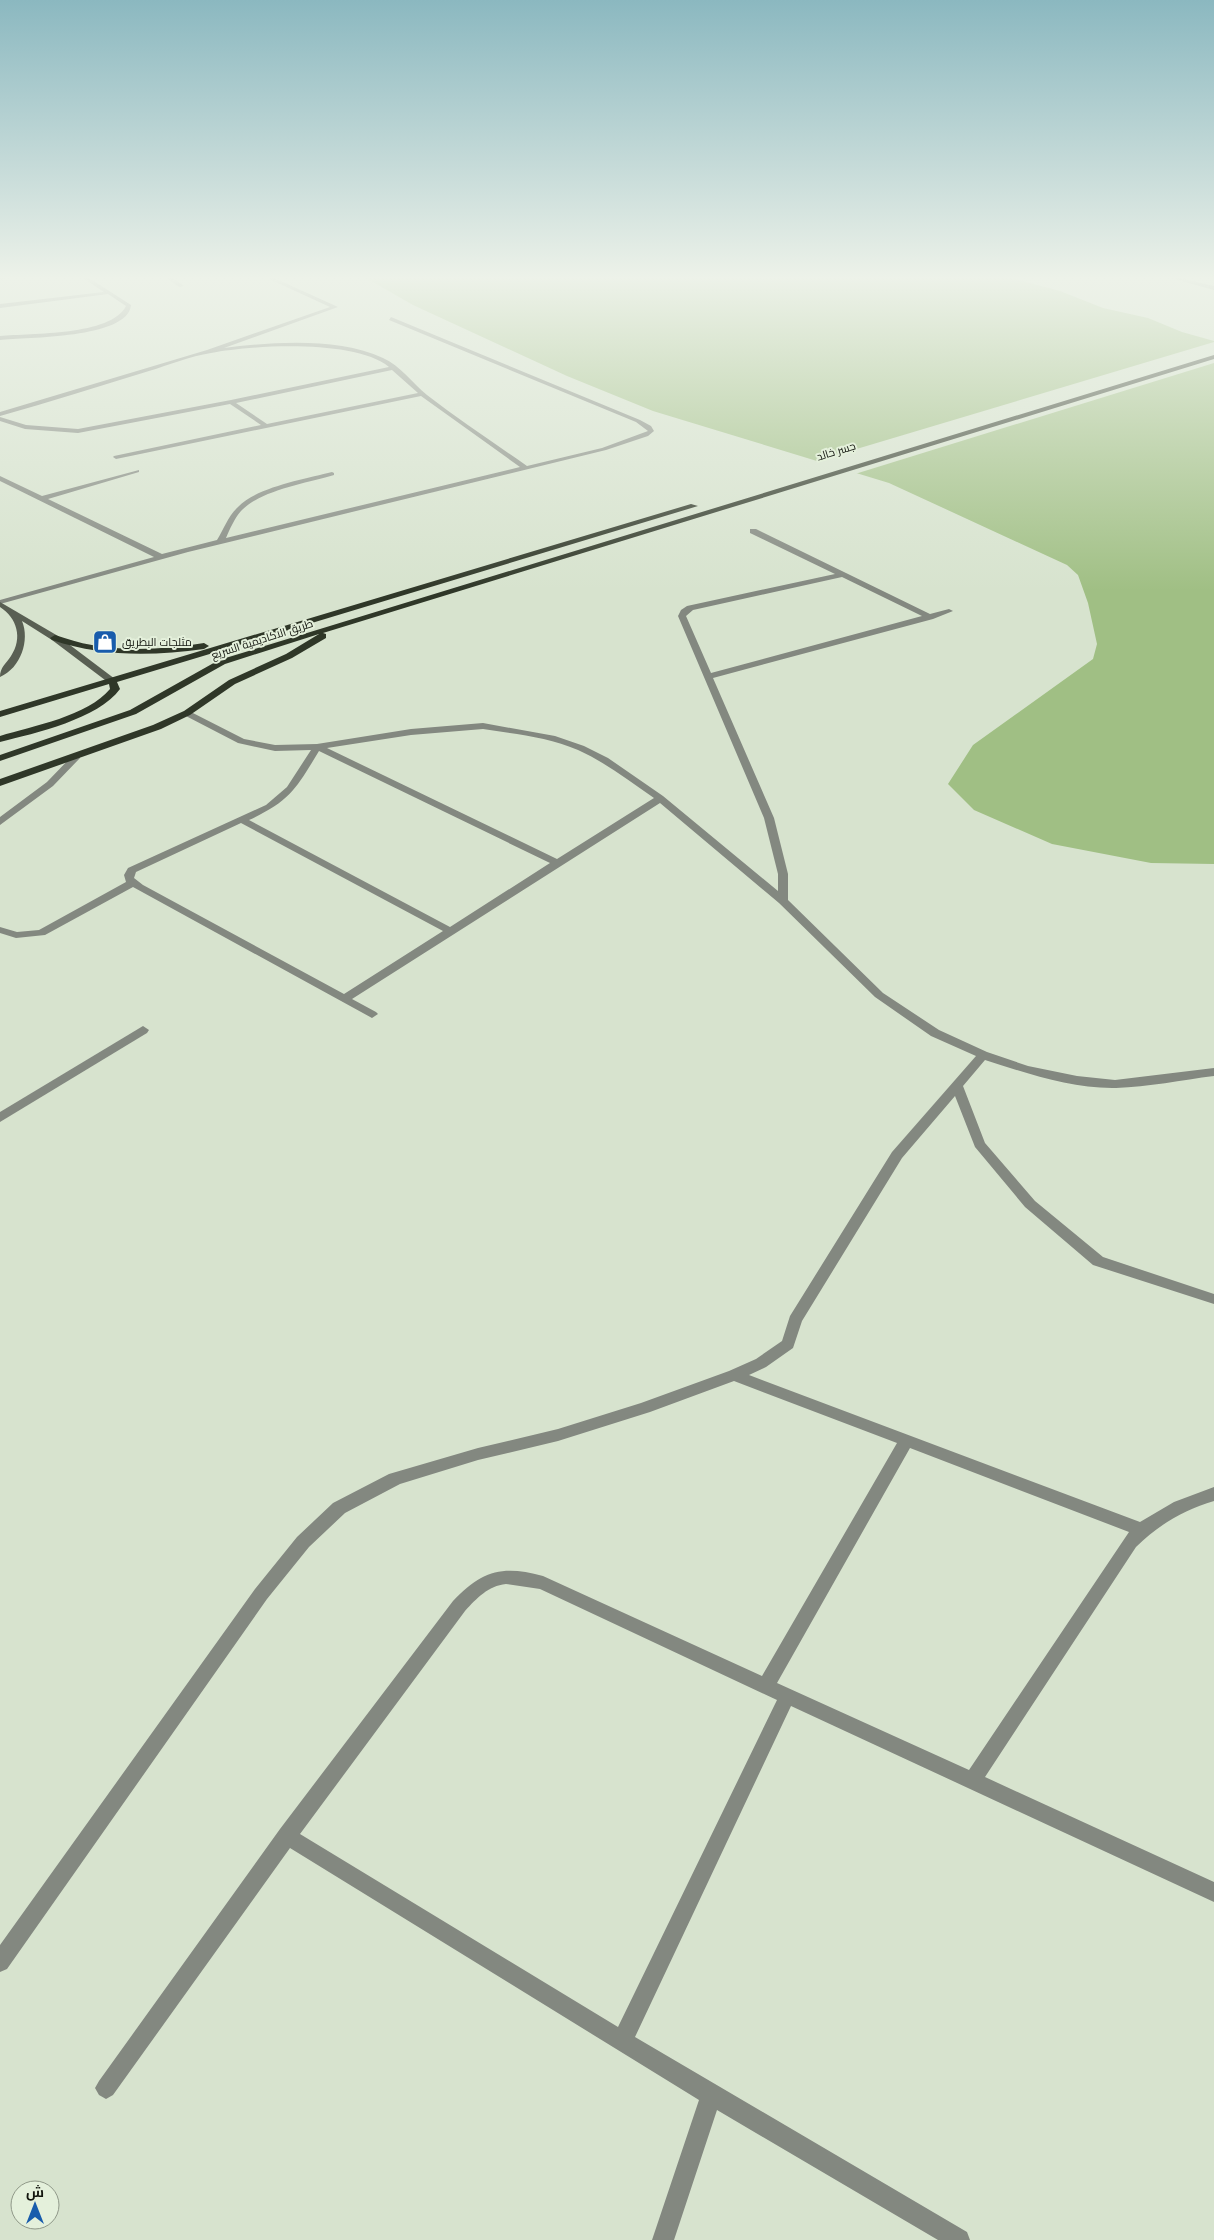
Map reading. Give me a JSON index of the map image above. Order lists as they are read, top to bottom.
{
  "streets": {
    "highway": ["جسر خالد", "طريق الاكاديمية السريع"]
  },
  "crossings": [
    ["جسر خالد", "طريق الاكاديمية السريع"]
  ],
  "places": {
    "shop": ["مثلجات البطريق"]
  },
  "north": "top"
}
